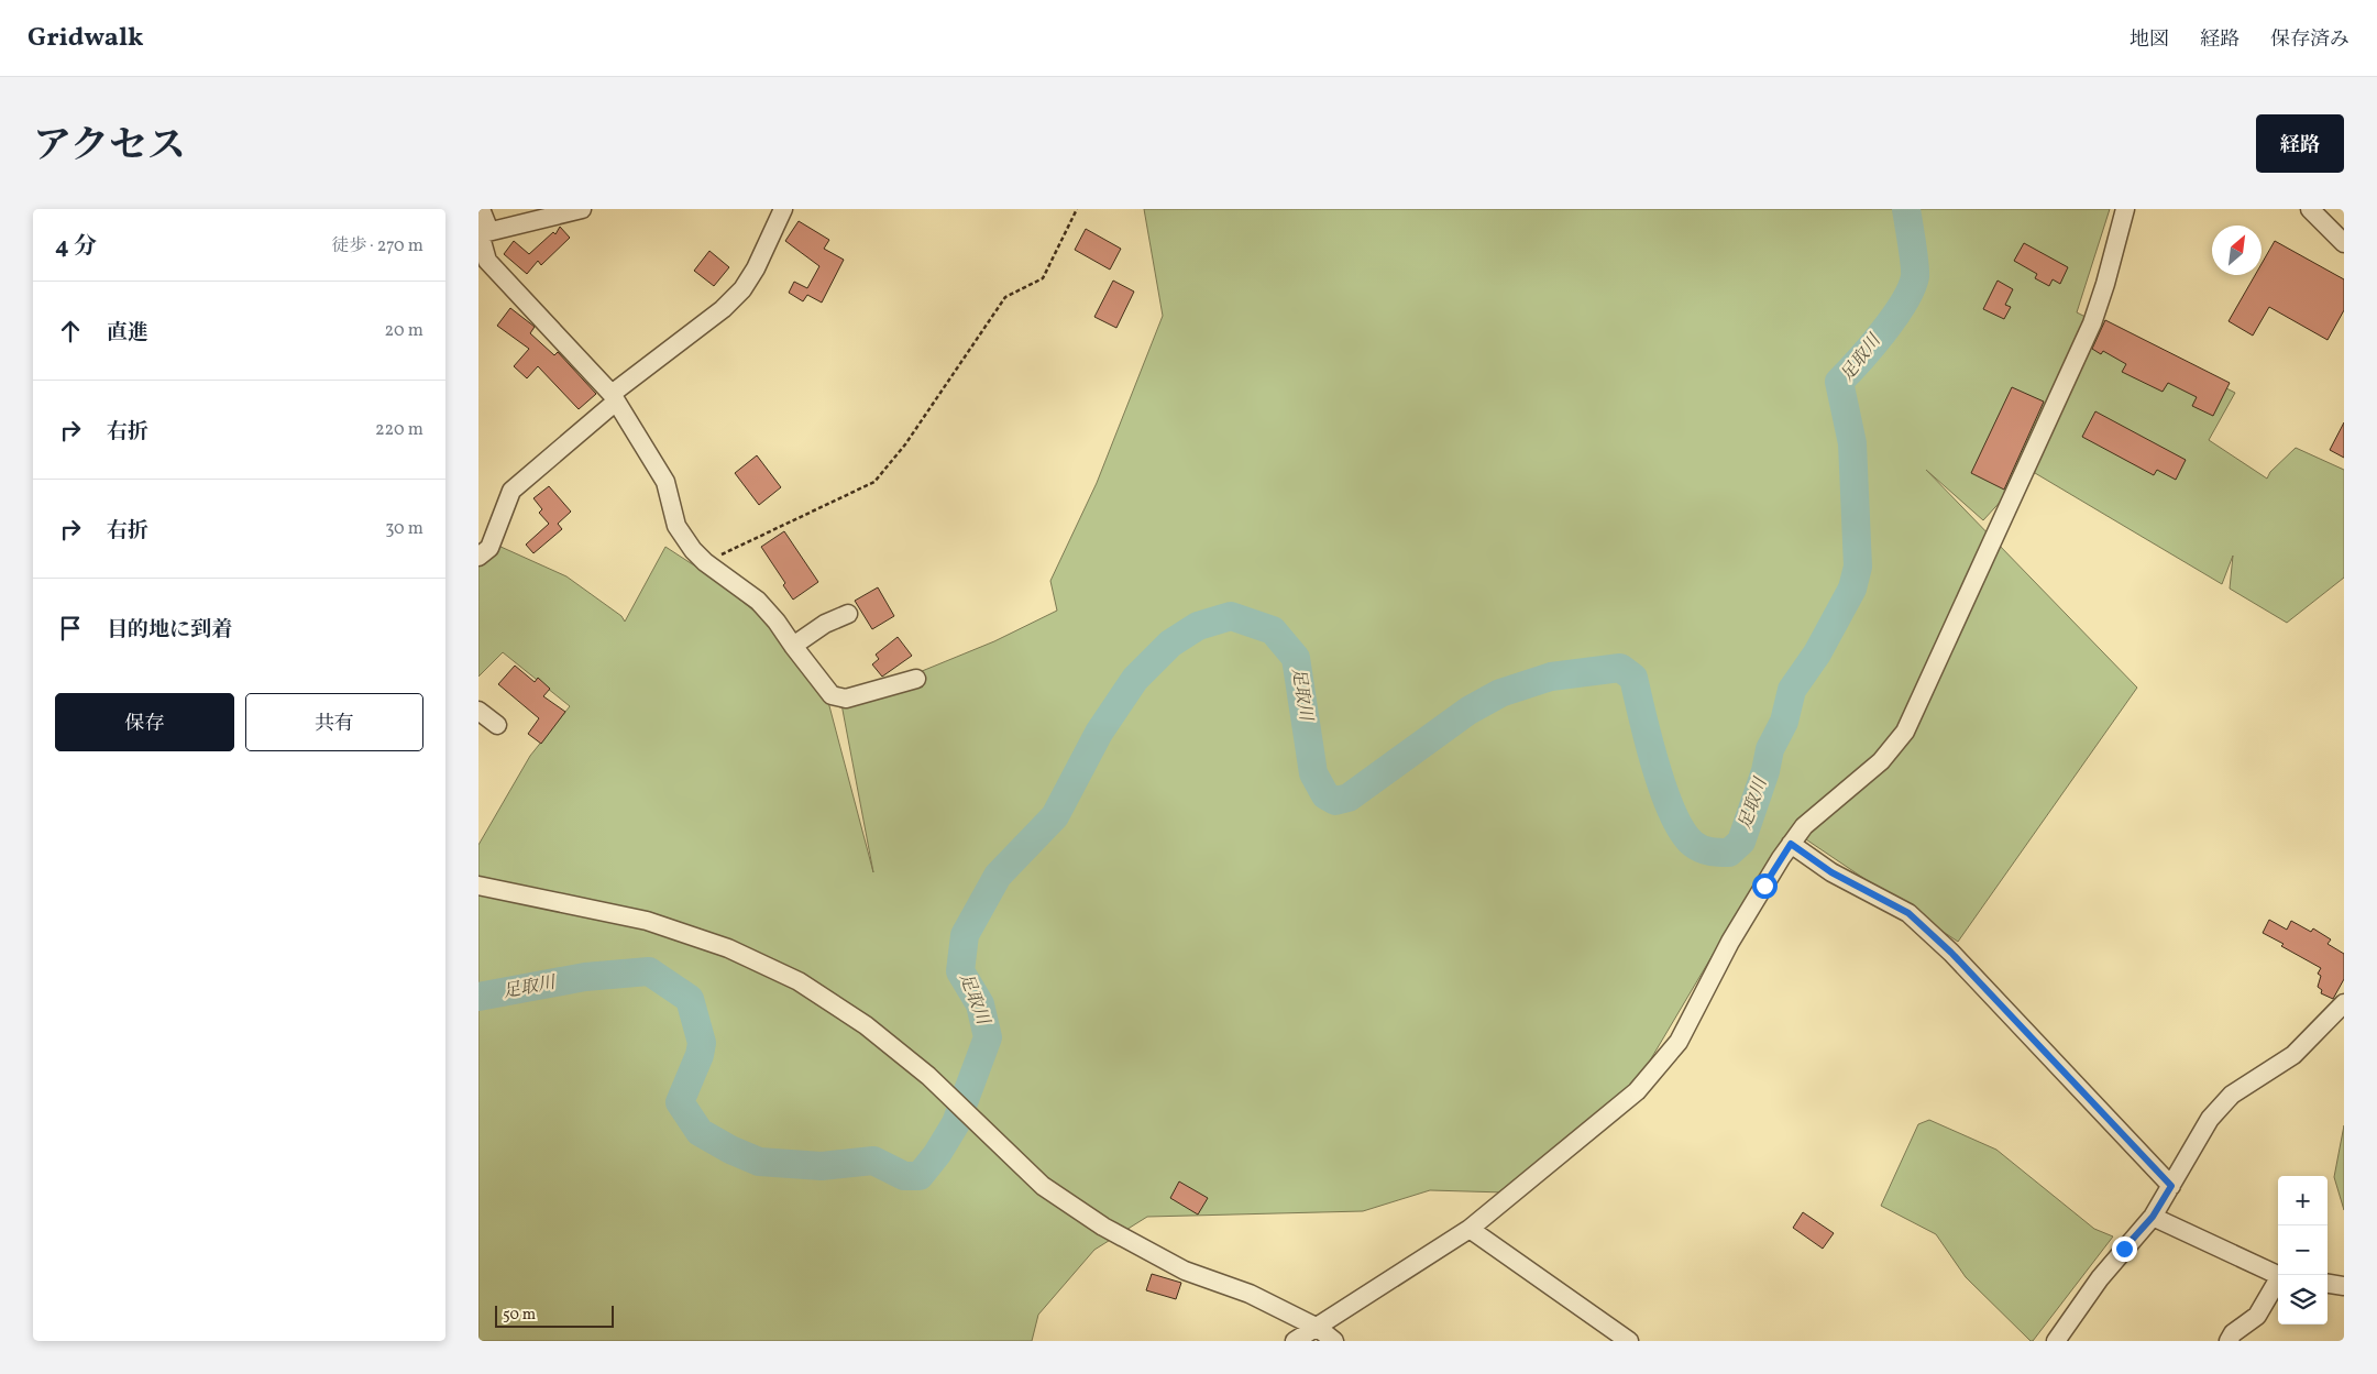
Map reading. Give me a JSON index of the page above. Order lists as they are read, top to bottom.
{
  "water": ["足取川"],
  "scale_bar": "50 m",
  "north": "top right",
  "page": {
    "header": "Gridwalk",
    "nav": ["地図", "経路", "保存済み"],
    "title": "アクセス",
    "buttons": [
      "経路",
      ["保存", "共有"]
    ],
    "heading": ["4 分", "徒歩 · 270 m"],
    "list": [
      ["直進", "20 m"],
      ["右折", "220 m"],
      ["右折", "30 m"],
      "目的地に到着"
    ],
    "map_buttons": ["+", "−"],
    "scale": "50 m"
  }
}
